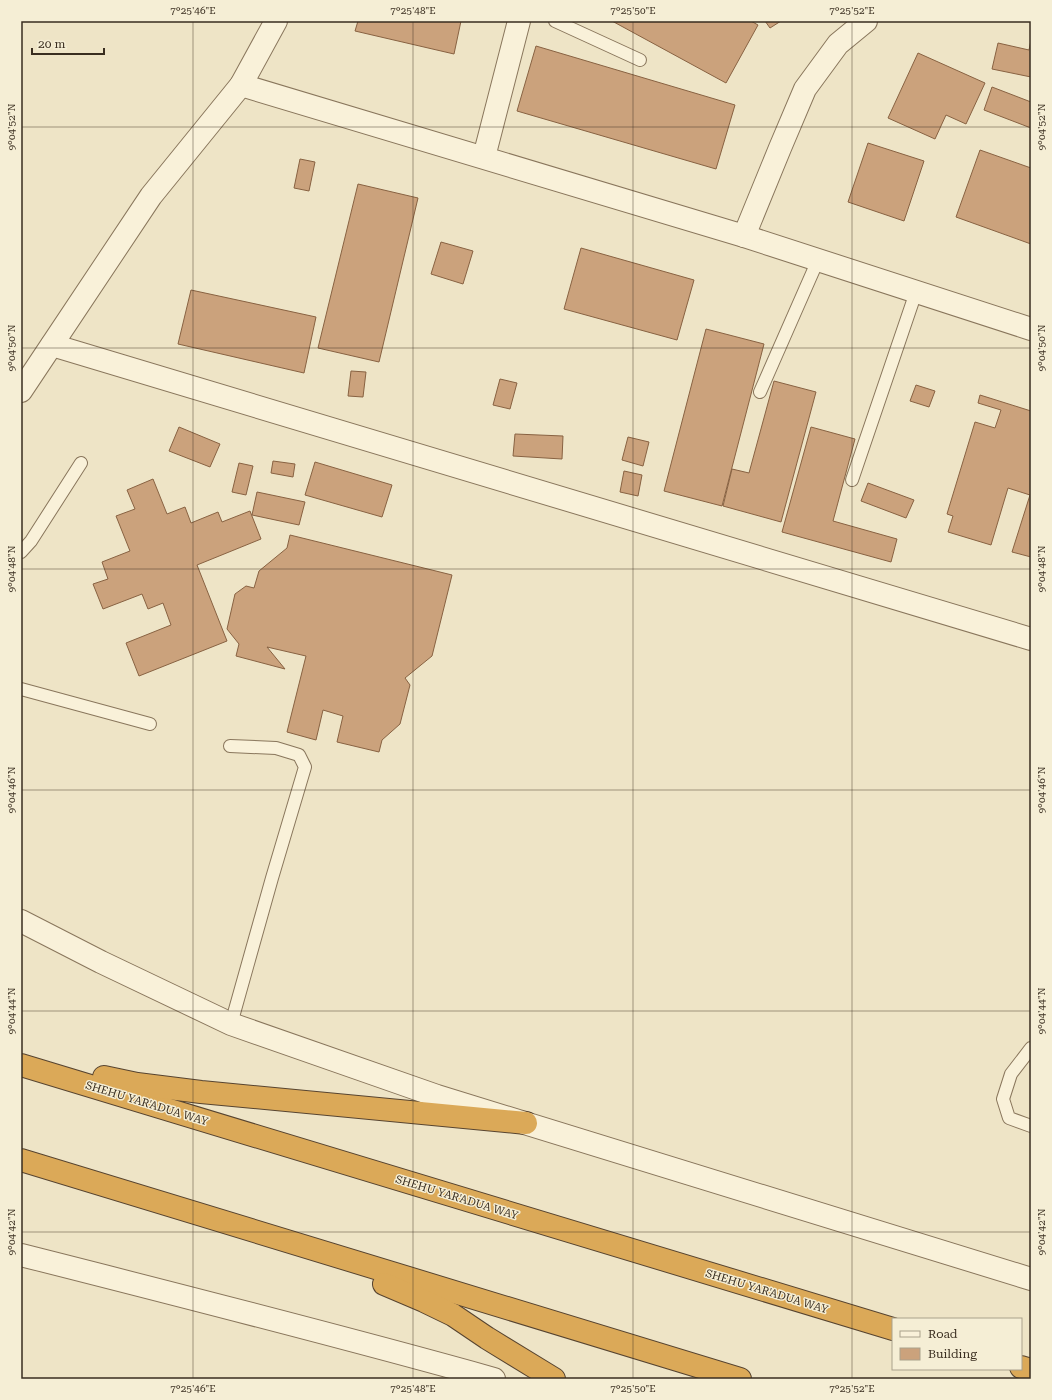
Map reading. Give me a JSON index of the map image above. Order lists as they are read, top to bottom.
{
  "streets": {
    "highway": ["SHEHU YAR'ADUA WAY"]
  },
  "legend": ["Road", "Building"],
  "scale_bar": "20 m",
  "coordinates": [
    "7°25'46\"E",
    "7°25'48\"E",
    "7°25'50\"E",
    "7°25'52\"E",
    "9°04'52\"N",
    "9°04'50\"N",
    "9°04'48\"N",
    "9°04'46\"N",
    "9°04'44\"N",
    "9°04'42\"N"
  ]
}
